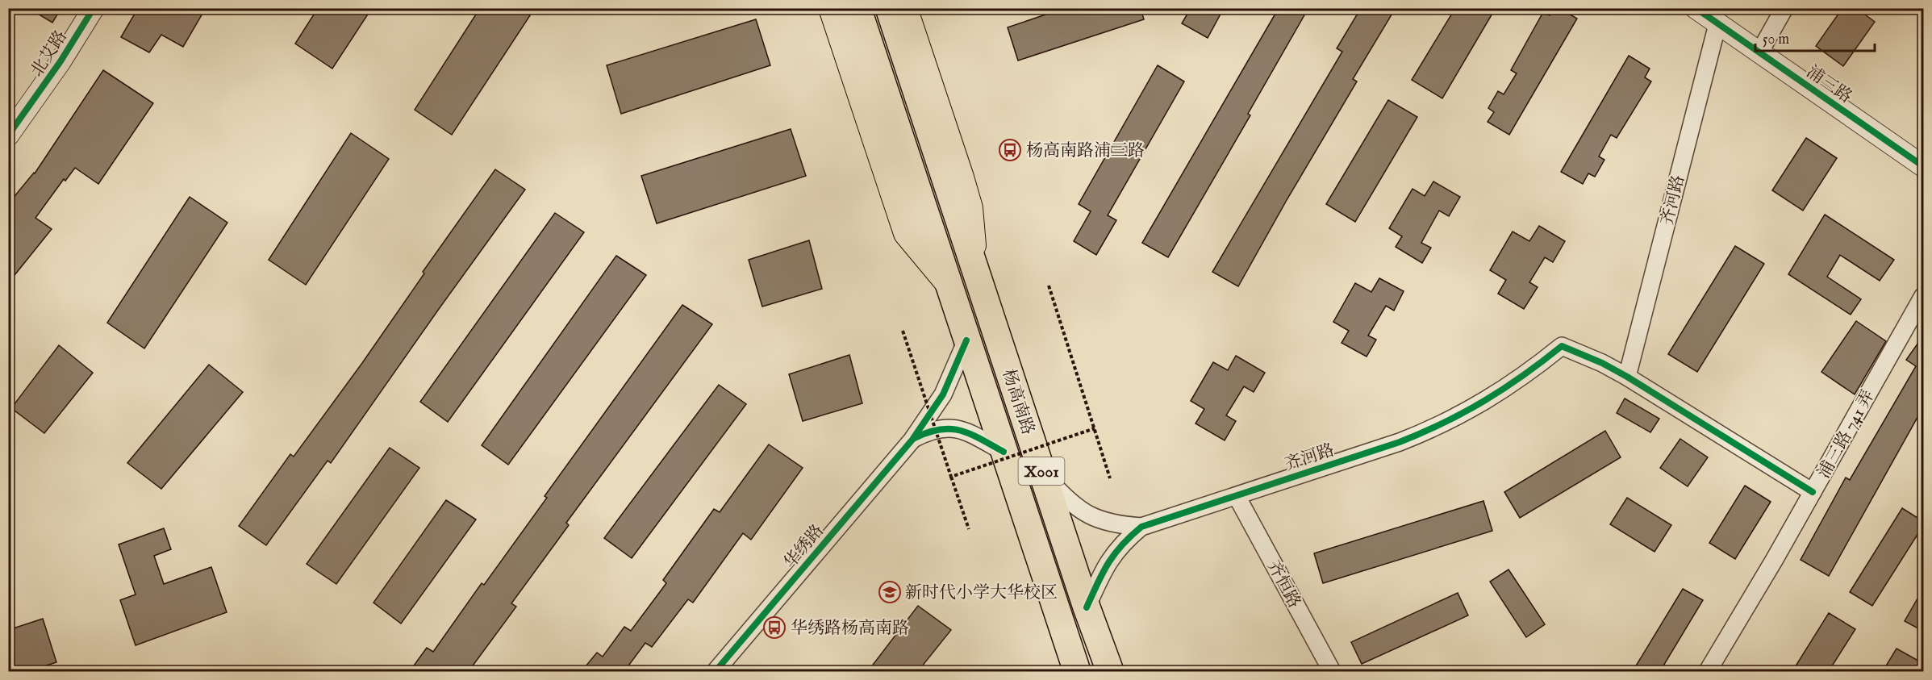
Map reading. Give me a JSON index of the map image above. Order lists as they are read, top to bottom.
{
  "streets": {
    "highway": ["杨高南路", "X001"],
    "street": [
      "北艾路",
      "浦三路",
      "齐河路",
      "浦三路 741 弄",
      "华绣路",
      "齐恒路"
    ]
  },
  "crossings": [
    ["浦三路", "齐河路"],
    ["齐河路", "杨高南路"],
    ["齐河路", "齐恒路"],
    ["杨高南路", "华绣路"]
  ],
  "places": {
    "bus stop": ["杨高南路浦三路", "华绣路杨高南路"],
    "school or university": ["新时代小学大华校区"]
  },
  "scale_bar": "50 m"
}
